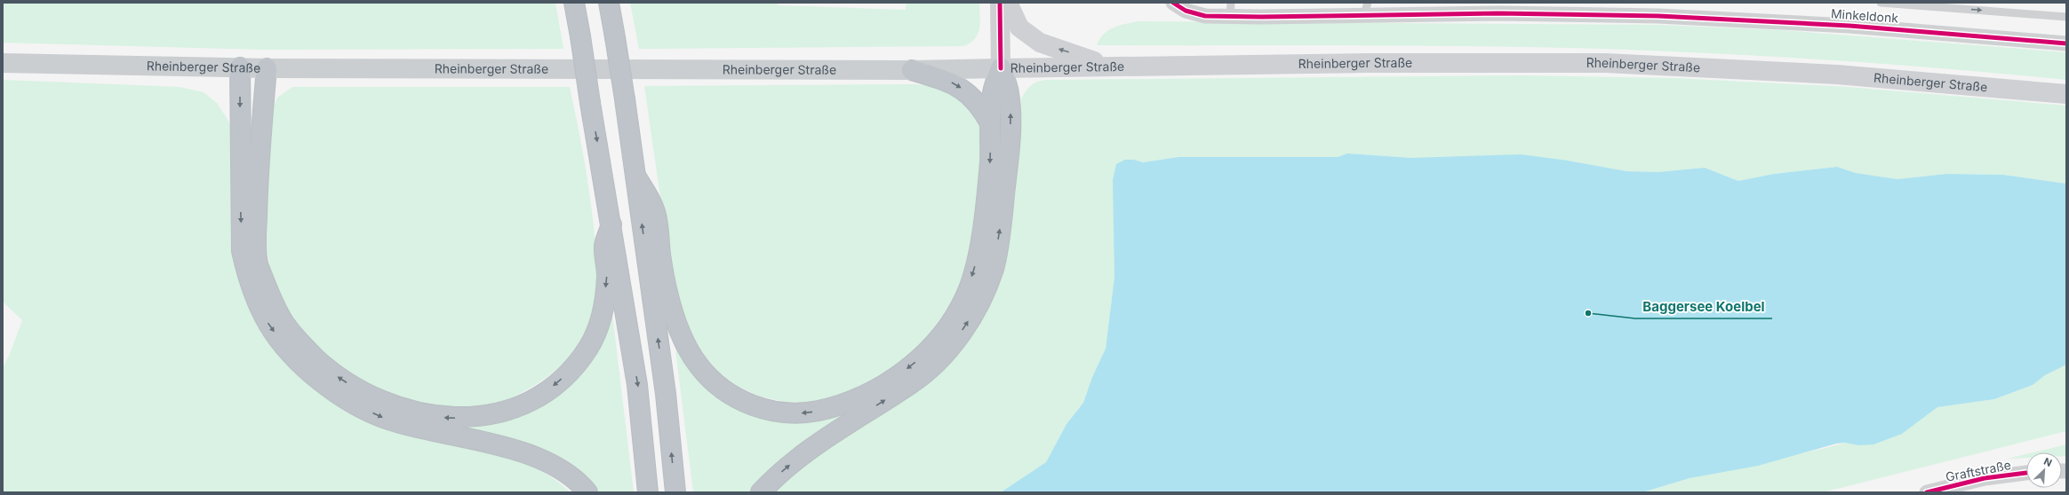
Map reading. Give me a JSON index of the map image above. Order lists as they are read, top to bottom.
{
  "streets": {
    "main road": ["Rheinberger Straße"],
    "street": ["Minkeldonk", "Graftstraße"]
  },
  "places": ["Baggersee Koelbel"],
  "north": "top right"
}
